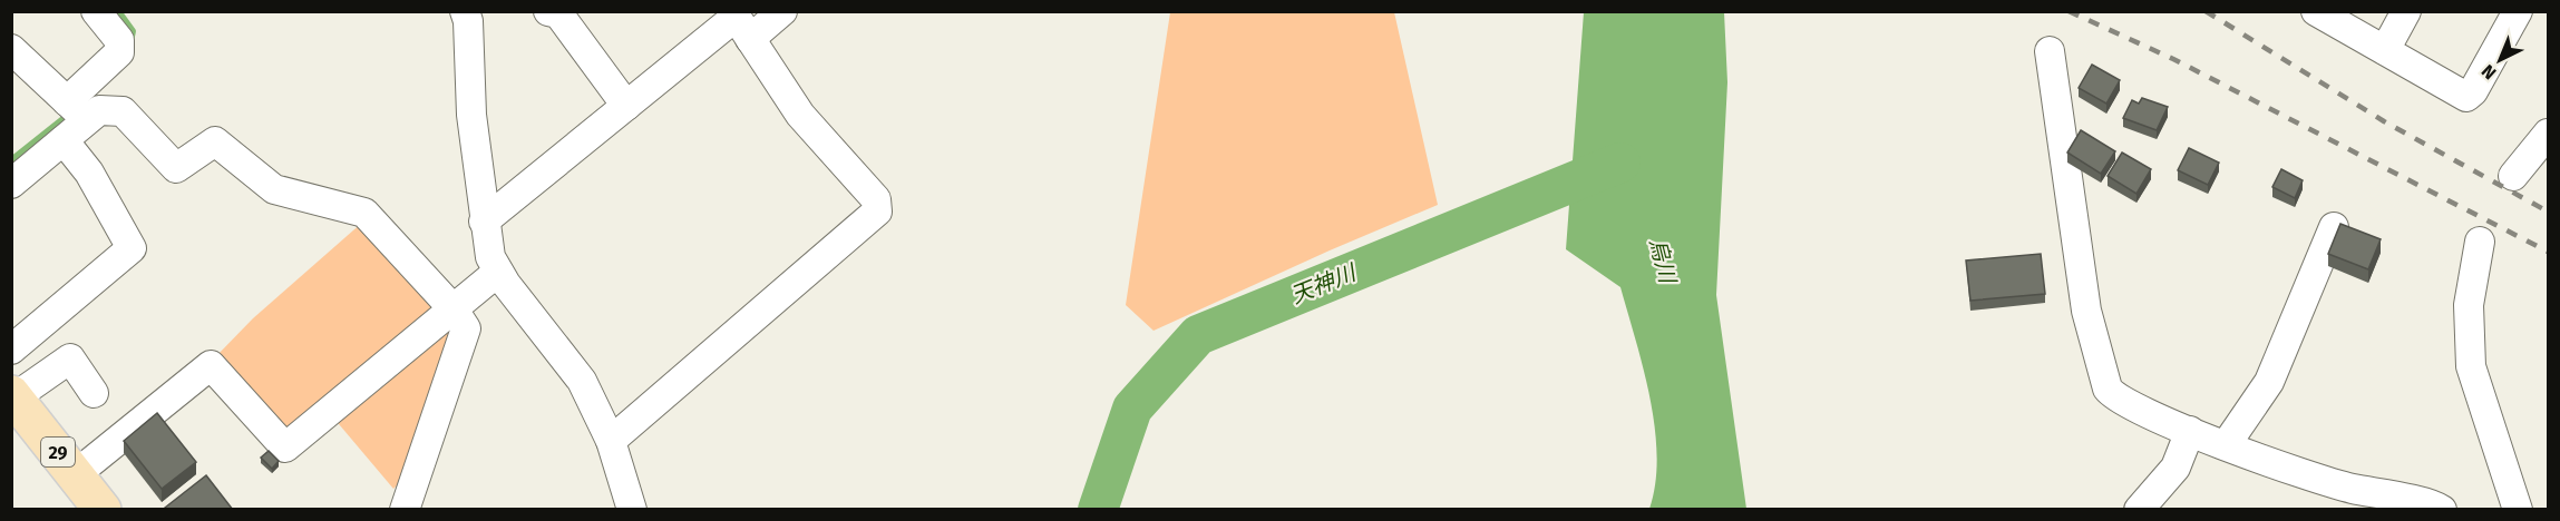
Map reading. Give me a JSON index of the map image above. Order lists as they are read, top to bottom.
{
  "streets": {
    "main road": ["29"]
  },
  "water": ["烏川", "天神川"],
  "north": "bottom left"
}
